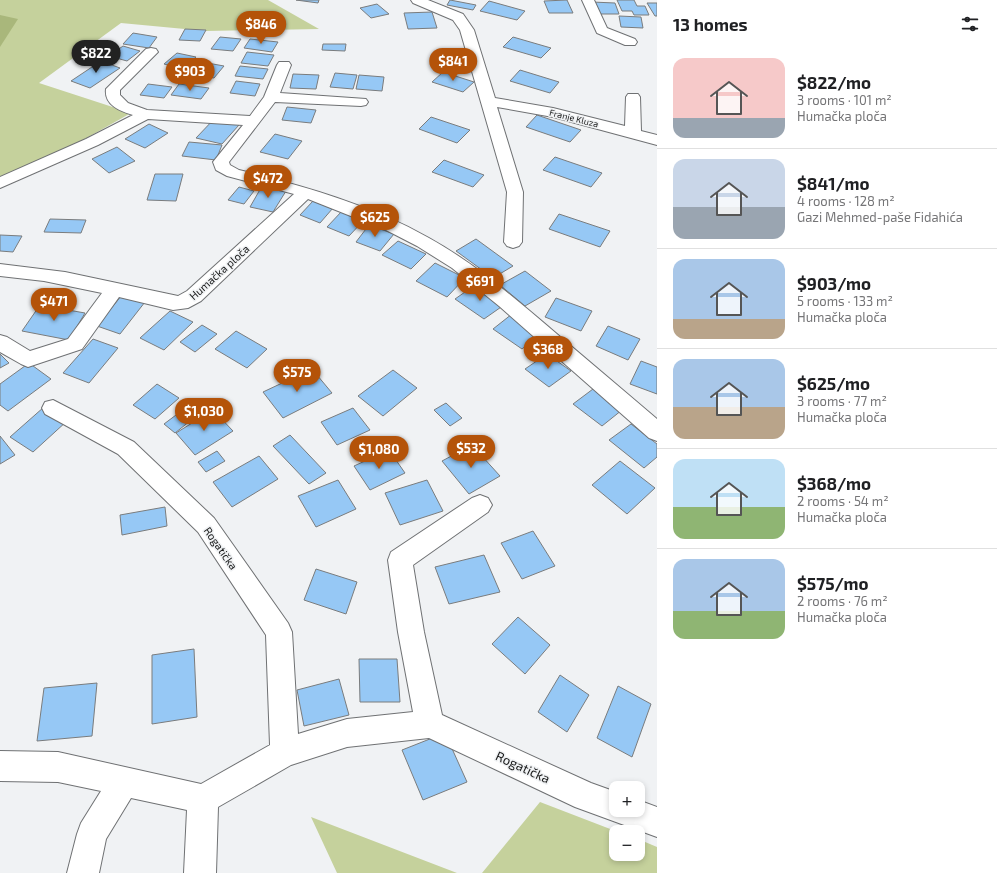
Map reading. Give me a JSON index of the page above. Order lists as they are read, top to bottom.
{
  "streets": {
    "street": ["Franje Kluza", "Humačka ploča", "Rogatička"]
  },
  "page": {
    "heading": "13 homes",
    "price": [
      "$846",
      "$822",
      "$841",
      "$903",
      "$472",
      "$625",
      "$691",
      "$471",
      "$368",
      "$575",
      "$1,030",
      "$532",
      "$1,080"
    ],
    "list": [
      {
        "name": "$822/mo",
        "note": "3 rooms · 101 m² · Humačka ploča"
      },
      {
        "name": "$841/mo",
        "note": "4 rooms · 128 m² · Gazi Mehmed-paše Fidahića"
      },
      {
        "name": "$903/mo",
        "note": "5 rooms · 133 m² · Humačka ploča"
      },
      {
        "name": "$625/mo",
        "note": "3 rooms · 77 m² · Humačka ploča"
      },
      {
        "name": "$368/mo",
        "note": "2 rooms · 54 m² · Humačka ploča"
      },
      {
        "name": "$575/mo",
        "note": "2 rooms · 76 m² · Humačka ploča"
      }
    ],
    "map_buttons": ["+", "−"]
  }
}
